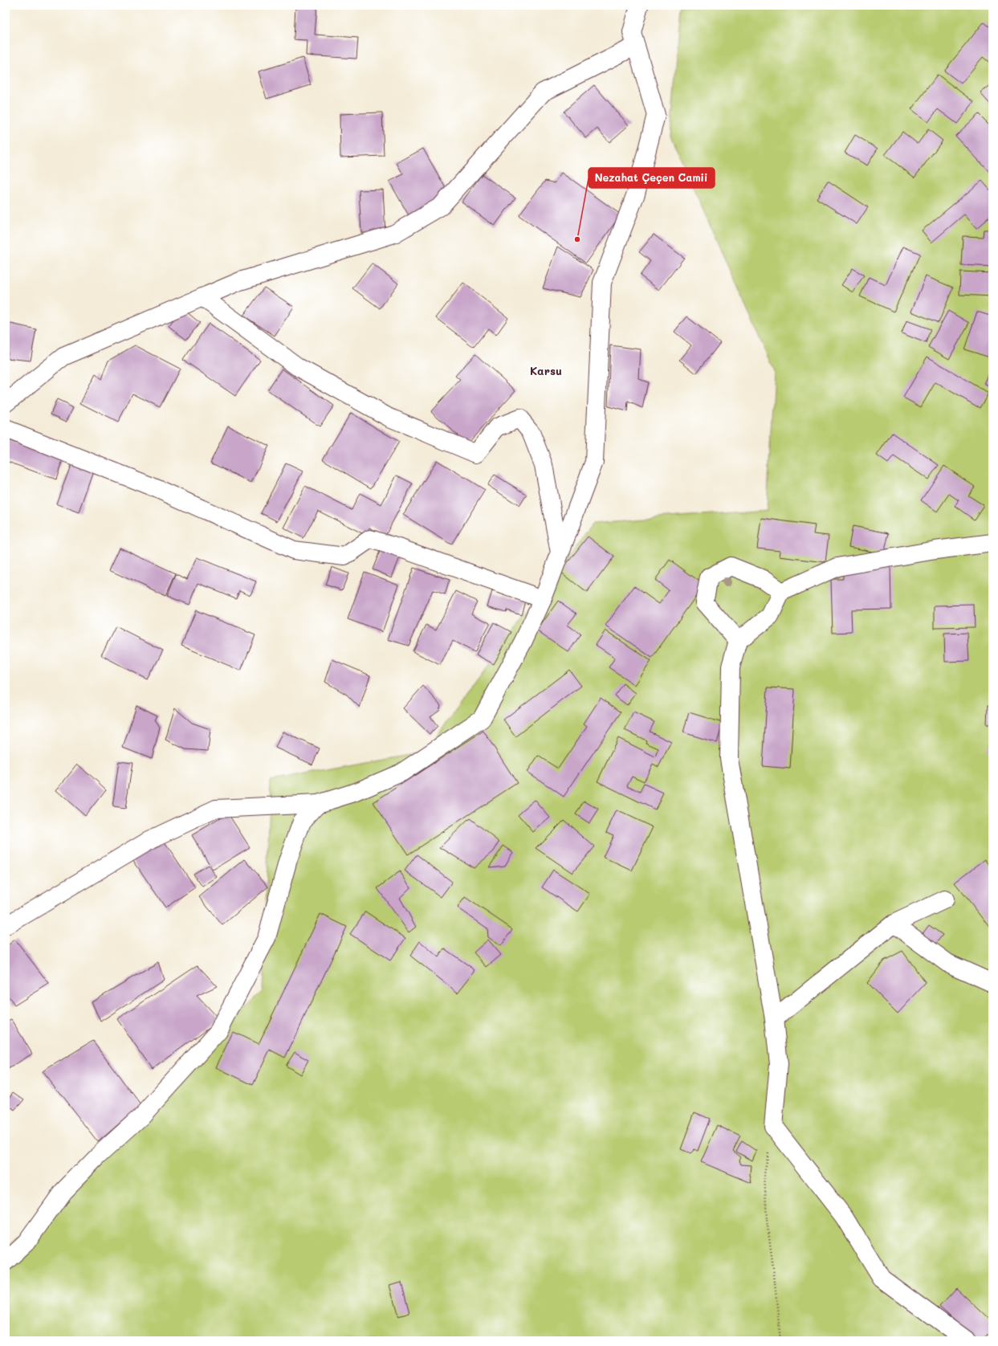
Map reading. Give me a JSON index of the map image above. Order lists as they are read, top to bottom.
{
  "districts": ["Karsu"],
  "places": ["Nezahat Çeçen Camii"]
}
